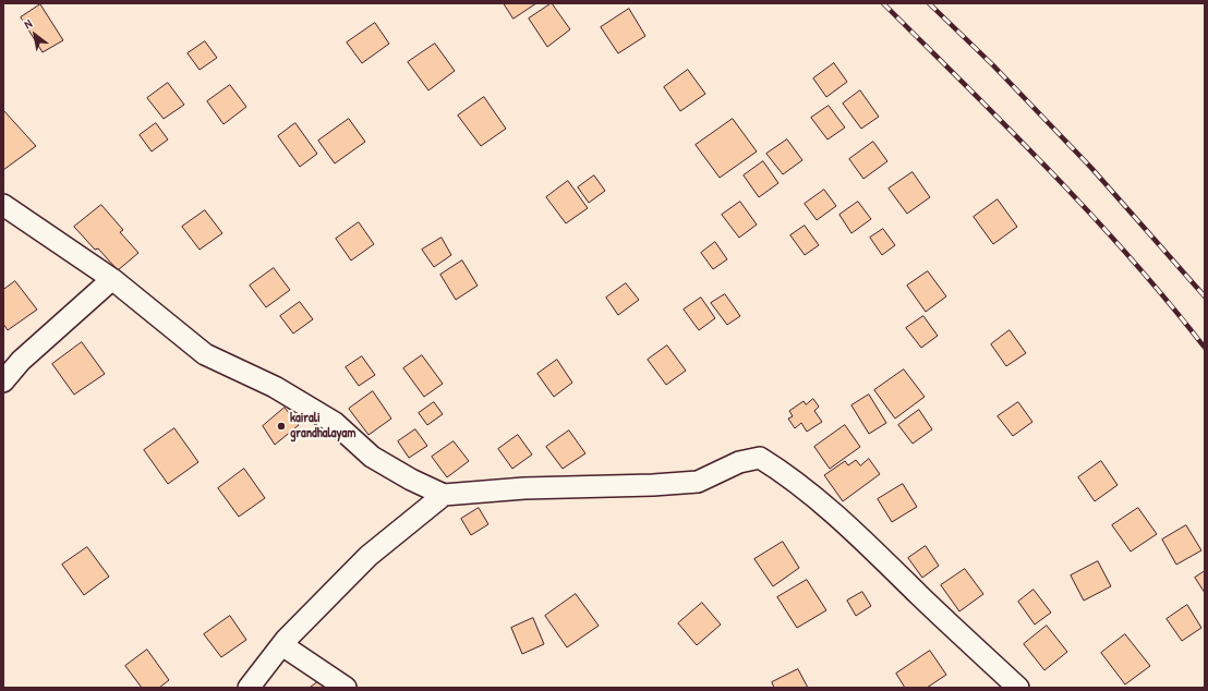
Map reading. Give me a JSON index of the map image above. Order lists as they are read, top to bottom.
{
  "places": ["kairali grandhalayam"],
  "north": "top left"
}
